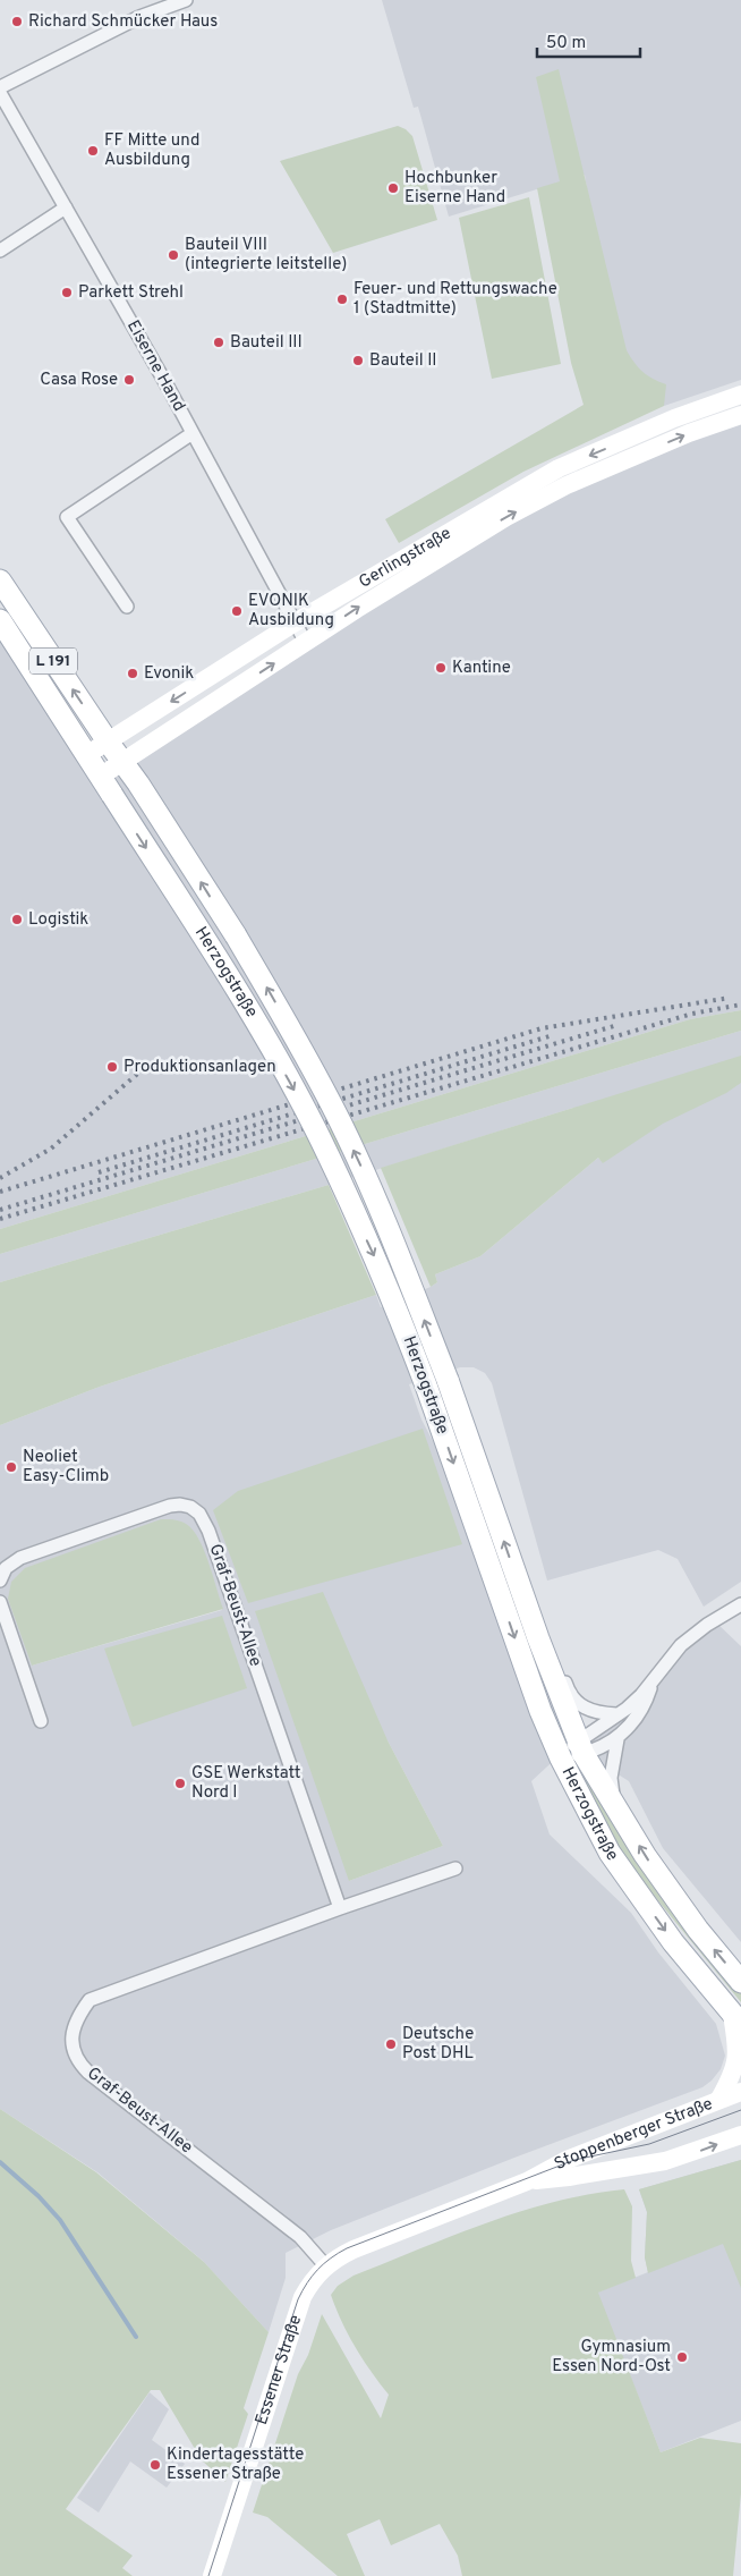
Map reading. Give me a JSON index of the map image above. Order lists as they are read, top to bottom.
{
  "streets": {
    "main road": [
      "Gerlingstraße",
      "L 191",
      "Herzogstraße",
      "Stoppenberger Straße",
      "Essener Straße"
    ],
    "street": ["Eiserne Hand", "Graf-Beust-Allee"]
  },
  "crossings": [
    ["Eiserne Hand", "Gerlingstraße"],
    ["Gerlingstraße", "L 191"],
    ["Gerlingstraße", "Herzogstraße"],
    ["L 191", "Herzogstraße"],
    ["Graf-Beust-Allee", "Stoppenberger Straße"],
    ["Graf-Beust-Allee", "Essener Straße"],
    ["Stoppenberger Straße", "Essener Straße"]
  ],
  "places": [
    "Richard Schmücker Haus",
    "FF Mitte und Ausbildung",
    "Hochbunker Eiserne Hand",
    "Bauteil VIII (integrierte leitstelle)",
    "Parkett Strehl",
    "Feuer- und Rettungswache 1 (Stadtmitte)",
    "Bauteil III",
    "Bauteil II",
    "Casa Rose",
    "EVONIK Ausbildung",
    "Kantine",
    "Evonik",
    "Logistik",
    "Produktionsanlagen",
    "Neoliet Easy-Climb",
    "GSE Werkstatt Nord I",
    "Deutsche Post DHL",
    "Gymnasium Essen Nord-Ost",
    "Kindertagesstätte Essener Straße"
  ],
  "scale_bar": "50 m"
}
